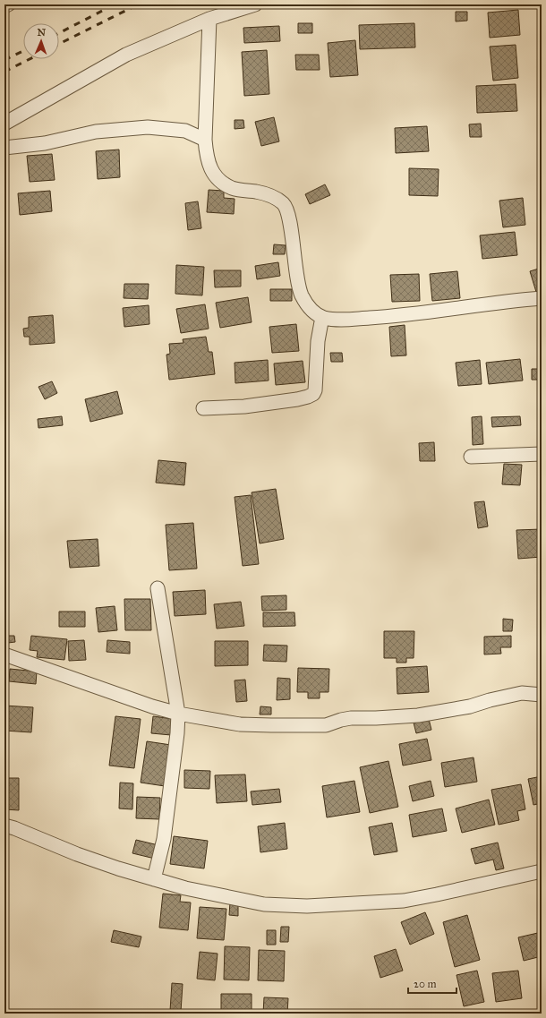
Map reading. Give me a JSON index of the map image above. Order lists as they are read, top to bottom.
{
  "scale_bar": "20 m",
  "north": "top"
}
